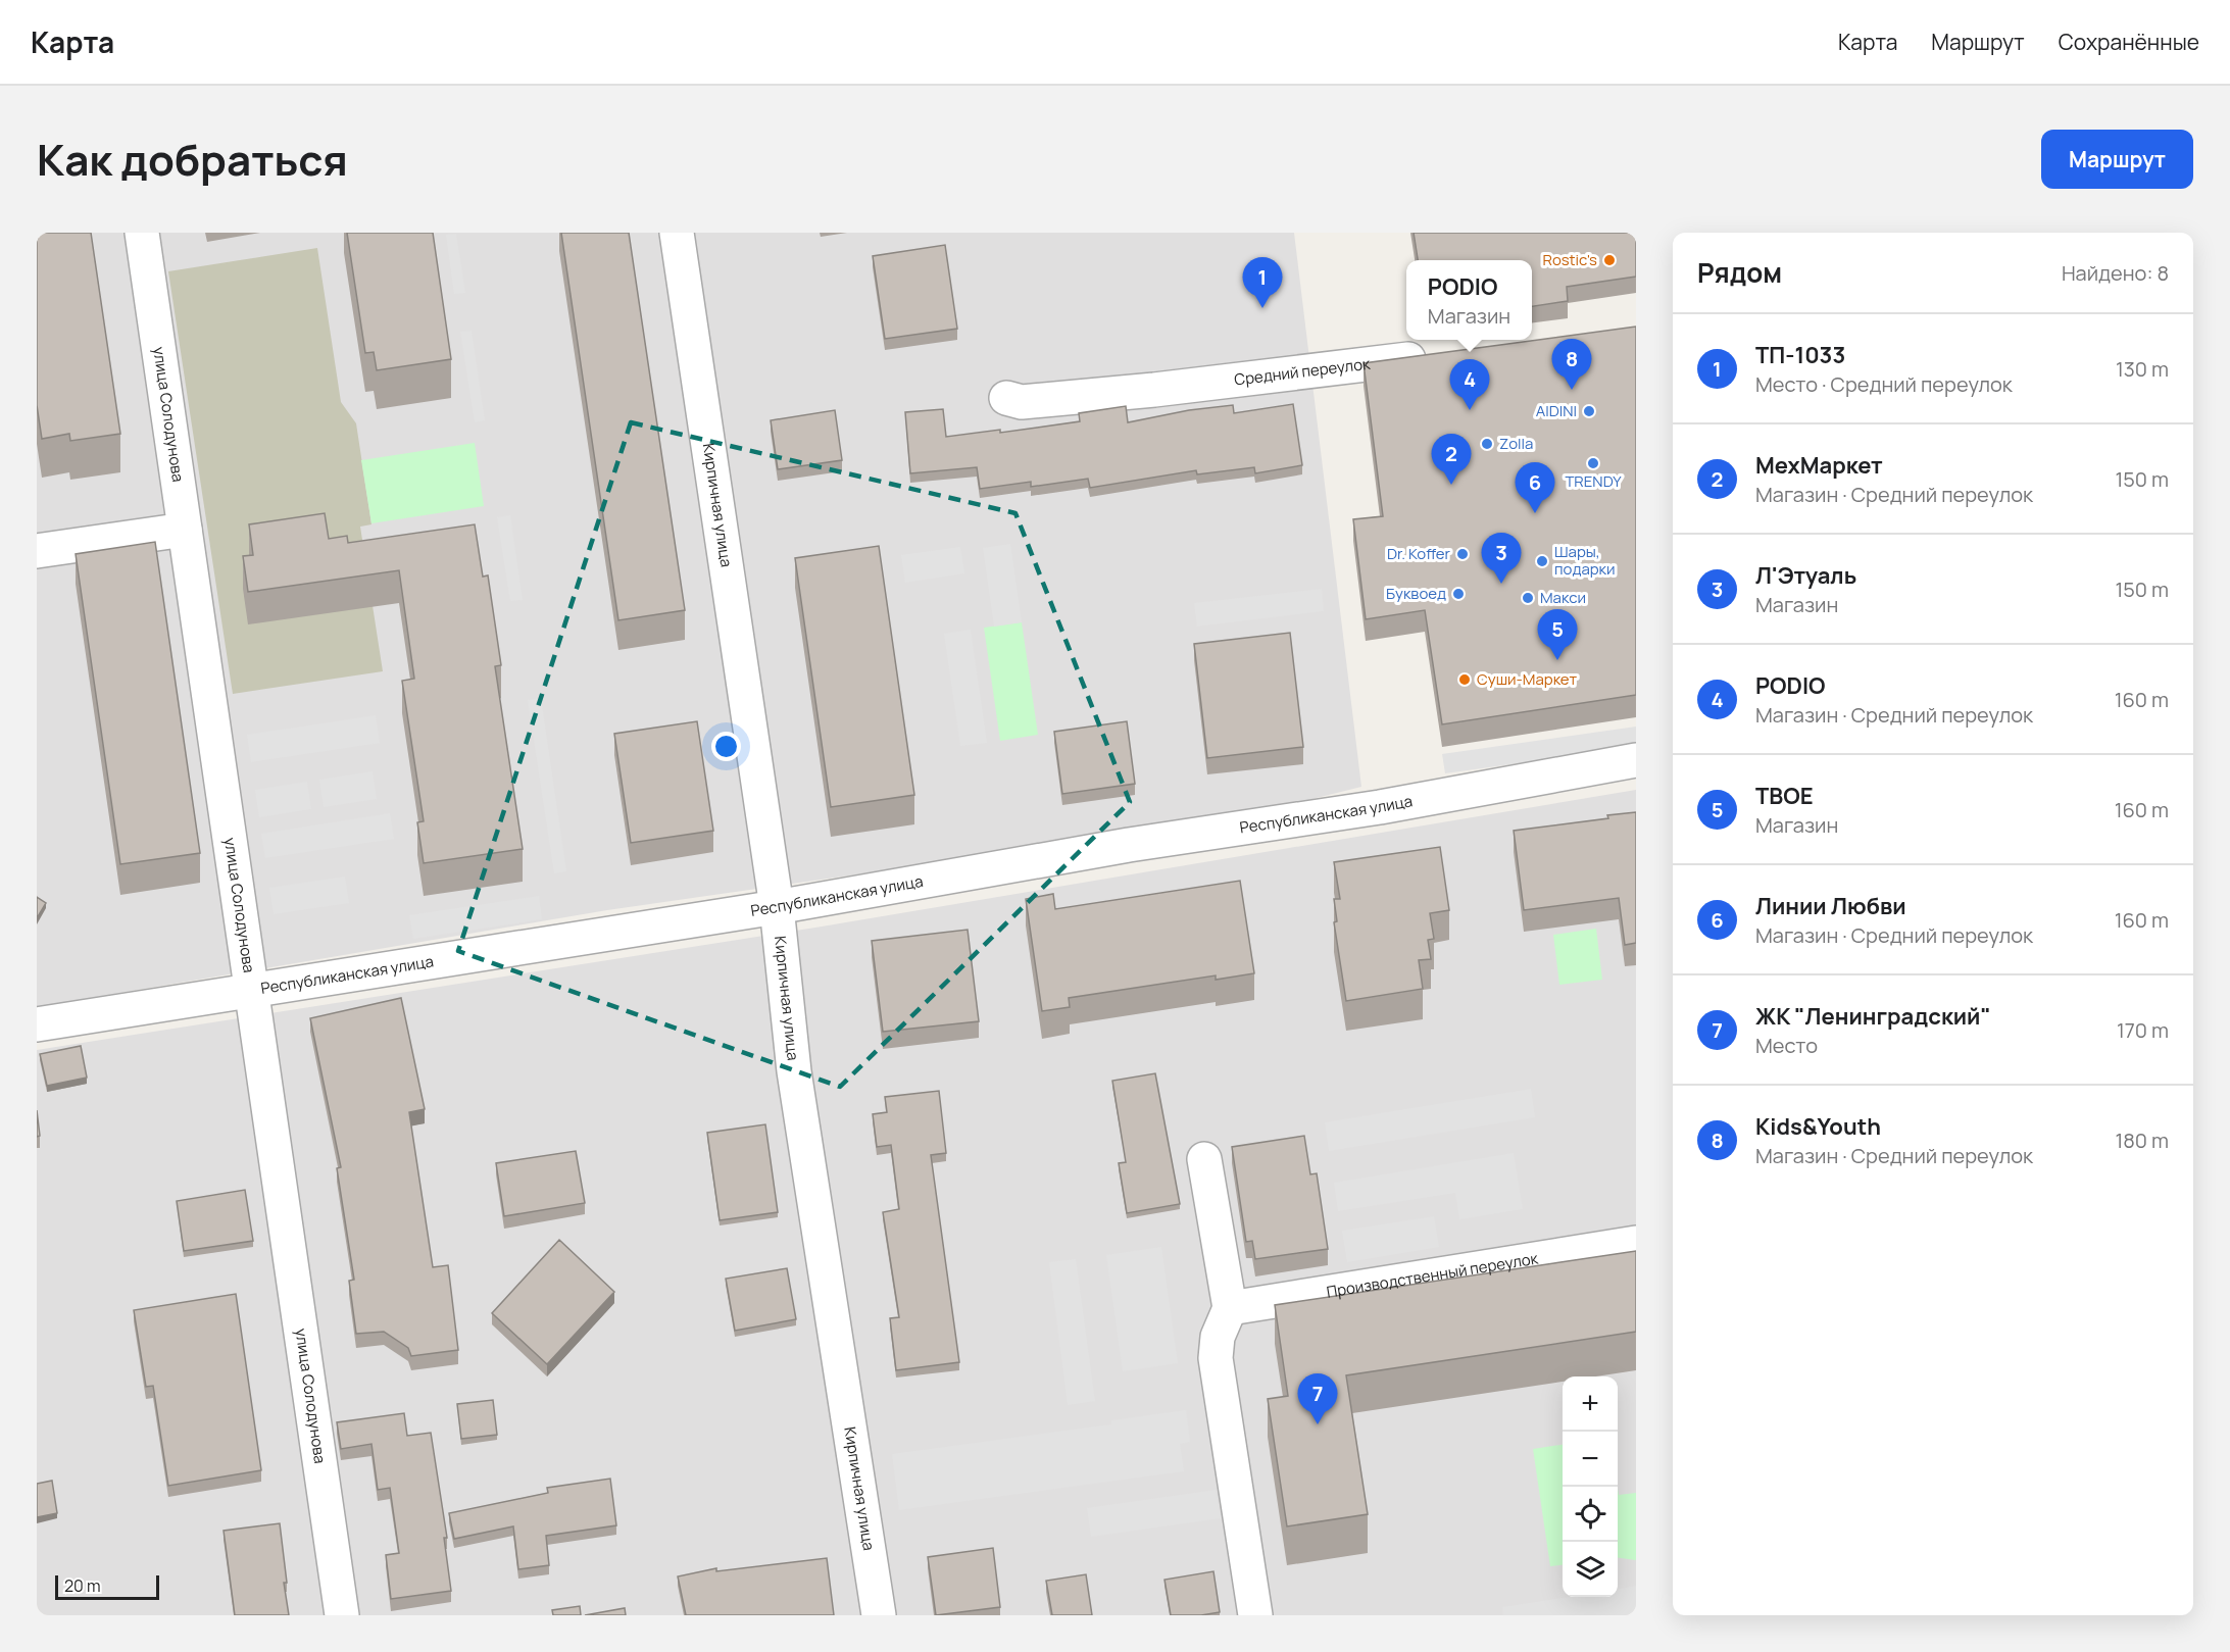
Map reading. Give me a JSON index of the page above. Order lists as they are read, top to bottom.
{
  "streets": {
    "street": [
      "Средний переулок",
      "улица Солодунова",
      "Кирпичная улица",
      "Республиканская улица",
      "Производственный переулок"
    ]
  },
  "crossings": [
    ["улица Солодунова", "Республиканская улица"],
    ["Кирпичная улица", "Республиканская улица"]
  ],
  "places": [
    "Rostic's",
    "AIDINI",
    "Zolla",
    "TRENDY",
    "Dr. Koffer",
    "Шары, подарки",
    "Буквоед",
    "Макси",
    "Суши-Маркет"
  ],
  "scale_bar": "20 m",
  "page": {
    "header": "Карта",
    "nav": ["Карта", "Маршрут", "Сохранённые"],
    "title": "Как добраться",
    "buttons": "Маршрут",
    "heading": ["Рядом", "Найдено: 8"],
    "pins": [
      "1",
      "8",
      "4",
      "2",
      "6",
      "3",
      "5",
      "7"
    ],
    "popup": ["PODIO", "Магазин"],
    "list": [
      {
        "mark": "1",
        "name": "ТП-1033",
        "note": "Место · Средний переулок",
        "value": "130 m"
      },
      {
        "mark": "2",
        "name": "МехМаркет",
        "note": "Магазин · Средний переулок",
        "value": "150 m"
      },
      {
        "mark": "3",
        "name": "Л'Этуаль",
        "note": "Магазин",
        "value": "150 m"
      },
      {
        "mark": "4",
        "name": "PODIO",
        "note": "Магазин · Средний переулок",
        "value": "160 m"
      },
      {
        "mark": "5",
        "name": "ТВОЕ",
        "note": "Магазин",
        "value": "160 m"
      },
      {
        "mark": "6",
        "name": "Линии Любви",
        "note": "Магазин · Средний переулок",
        "value": "160 m"
      },
      {
        "mark": "7",
        "name": "ЖК \"Ленинградский\"",
        "note": "Место",
        "value": "170 m"
      },
      {
        "mark": "8",
        "name": "Kids&Youth",
        "note": "Магазин · Средний переулок",
        "value": "180 m"
      }
    ],
    "map_buttons": ["+", "−"],
    "scale": "20 m"
  }
}
